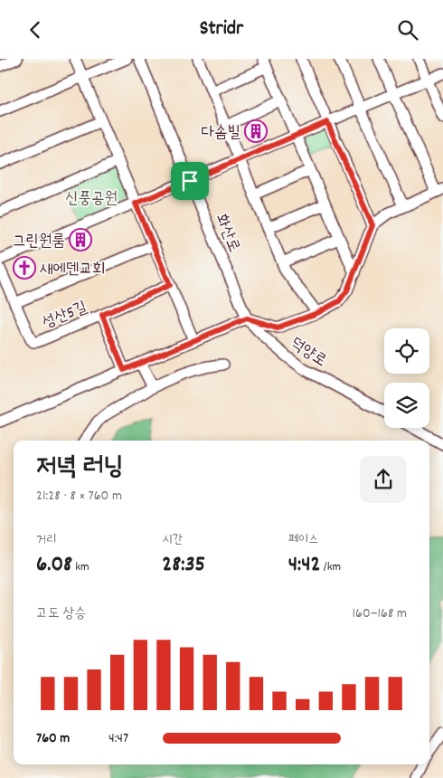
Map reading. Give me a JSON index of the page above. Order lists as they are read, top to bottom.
{
  "streets": {
    "street": ["화산로", "성산5길", "덕양로"]
  },
  "crossings": [
    ["화산로", "덕양로"]
  ],
  "parks": ["신풍공원"],
  "places": {
    "building": ["다솜빌", "그린원룸"],
    "church": ["새에덴교회"]
  },
  "page": {
    "header": "Stridr",
    "heading": ["저녁 러닝", "21:28 · 8 × 760 m"],
    "stats": [
      ["거리", "6.08 km"],
      ["시간", "28:35"],
      ["페이스", "4:42 /km"]
    ],
    "chart": ["고도 상승", "160–168 m"],
    "list": [
      {
        "name": "760 m",
        "note": "4:47"
      }
    ]
  }
}
